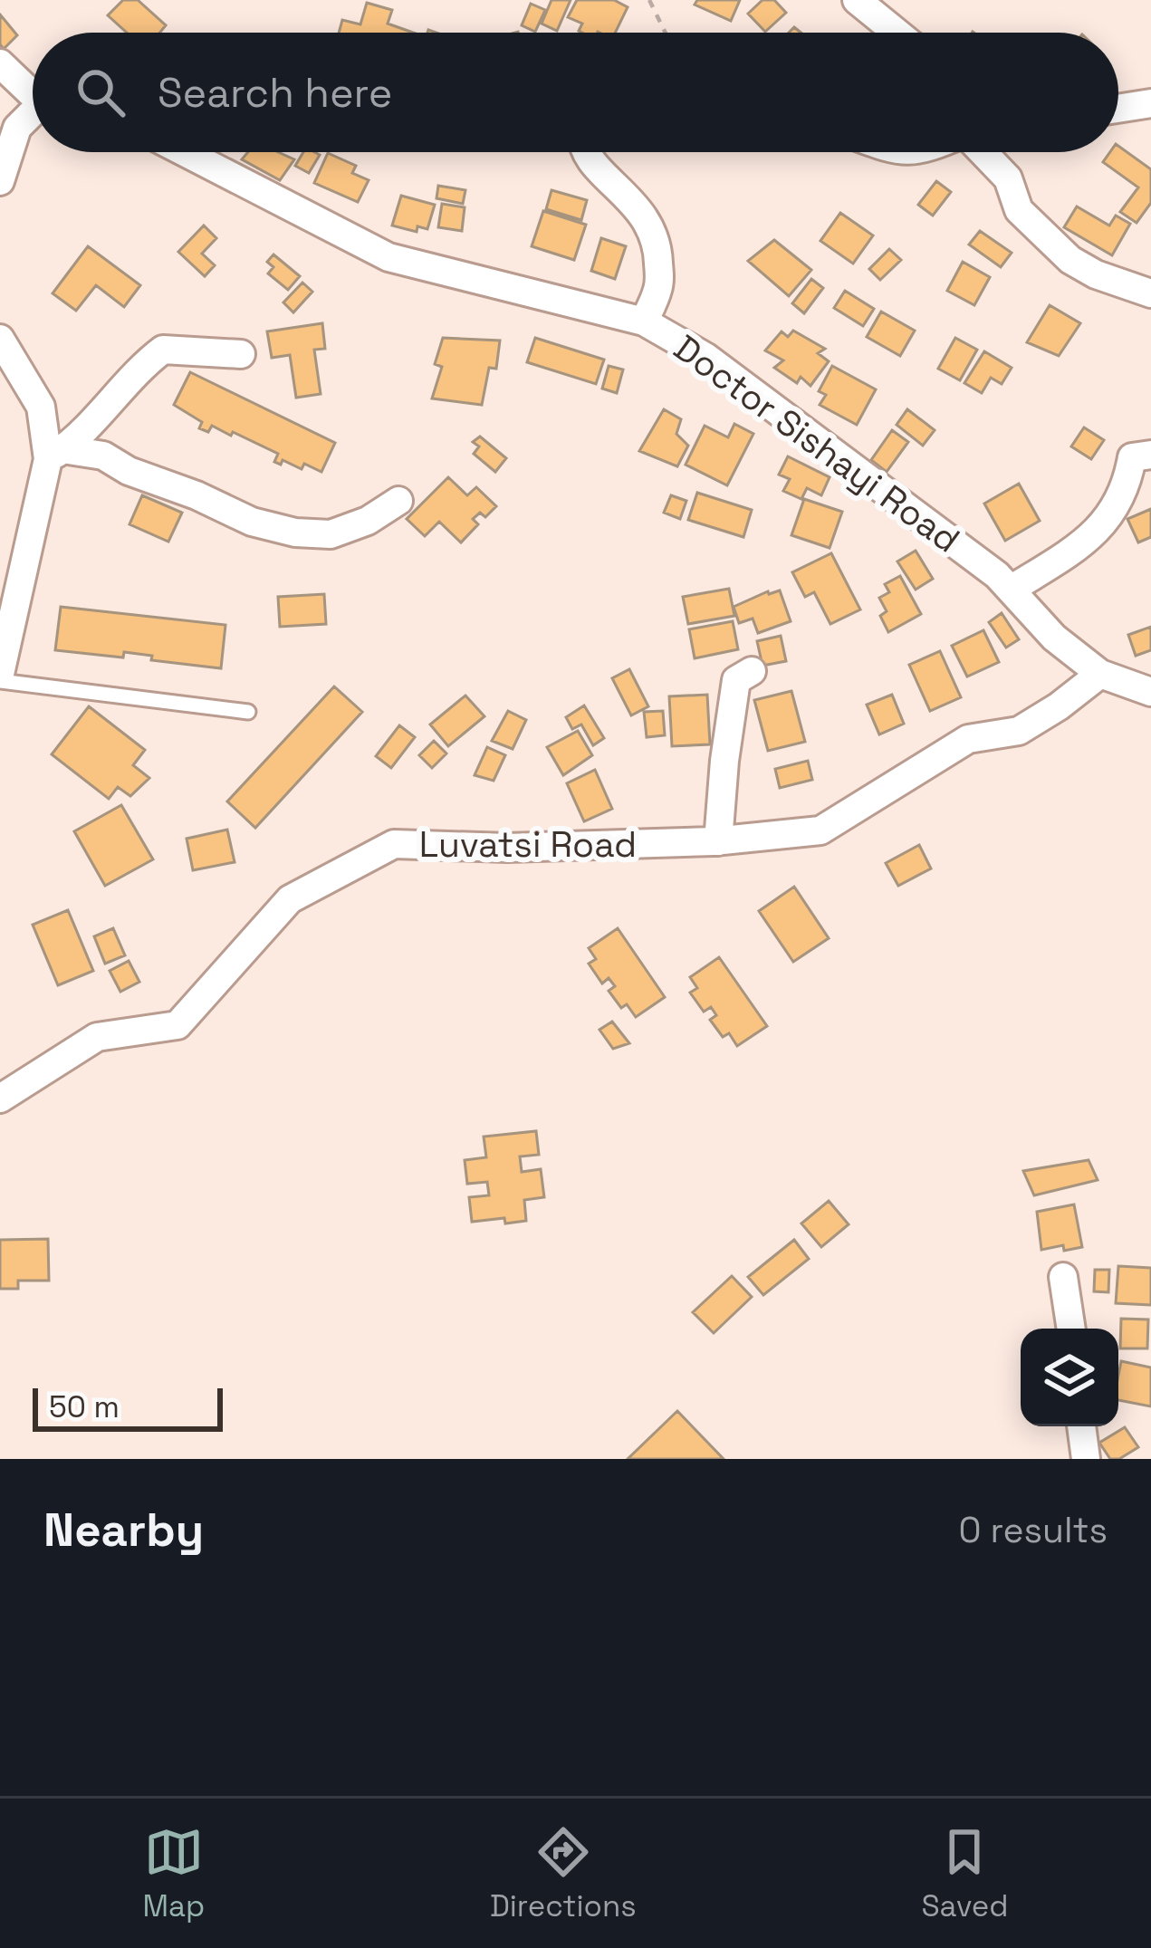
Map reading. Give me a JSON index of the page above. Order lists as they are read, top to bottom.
{
  "streets": {
    "street": ["Doctor Sishayi Road", "Luvatsi Road"]
  },
  "crossings": [
    ["Doctor Sishayi Road", "Luvatsi Road"]
  ],
  "scale_bar": "50 m",
  "page": {
    "search": "Search here",
    "scale": "50 m",
    "heading": ["Nearby", "0 results"],
    "nav": ["Map", "Directions", "Saved"]
  }
}
